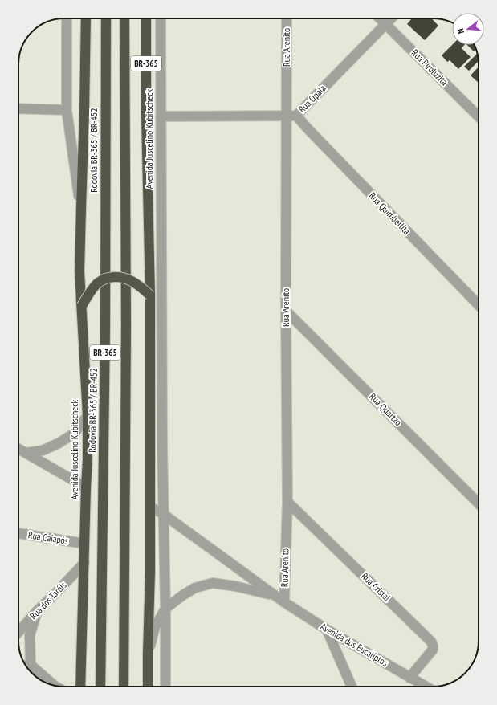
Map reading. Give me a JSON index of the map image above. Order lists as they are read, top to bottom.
{
  "streets": {
    "highway": ["BR-365", "Avenida Juscelino Kubitscheck", "Rodovia BR-365 / BR-452"],
    "street": [
      "Rua Arenito",
      "Rua Piroluzita",
      "Rua Opala",
      "Rua Quimberlita",
      "Rua Quartzo",
      "Rua Caiapós",
      "Rua Cristal",
      "Rua dos Taróis",
      "Avenida dos Eucalíptos"
    ]
  },
  "crossings": [
    ["Rua Arenito", "Rua Opala"],
    ["Rua Arenito", "Rua Quartzo"],
    ["Rua Arenito", "Rua Cristal"],
    ["Rua Arenito", "Avenida dos Eucalíptos"],
    ["BR-365", "Avenida dos Eucalíptos"],
    ["Rua Piroluzita", "Rua Opala"],
    ["Rua Opala", "Avenida Juscelino Kubitscheck"],
    ["Rua Opala", "Rua Quimberlita"],
    ["Avenida Juscelino Kubitscheck", "Rua Caiapós"],
    ["Avenida Juscelino Kubitscheck", "Rua dos Taróis"],
    ["Avenida Juscelino Kubitscheck", "Avenida dos Eucalíptos"],
    ["Rua Cristal", "Avenida dos Eucalíptos"]
  ],
  "north": "left"
}
